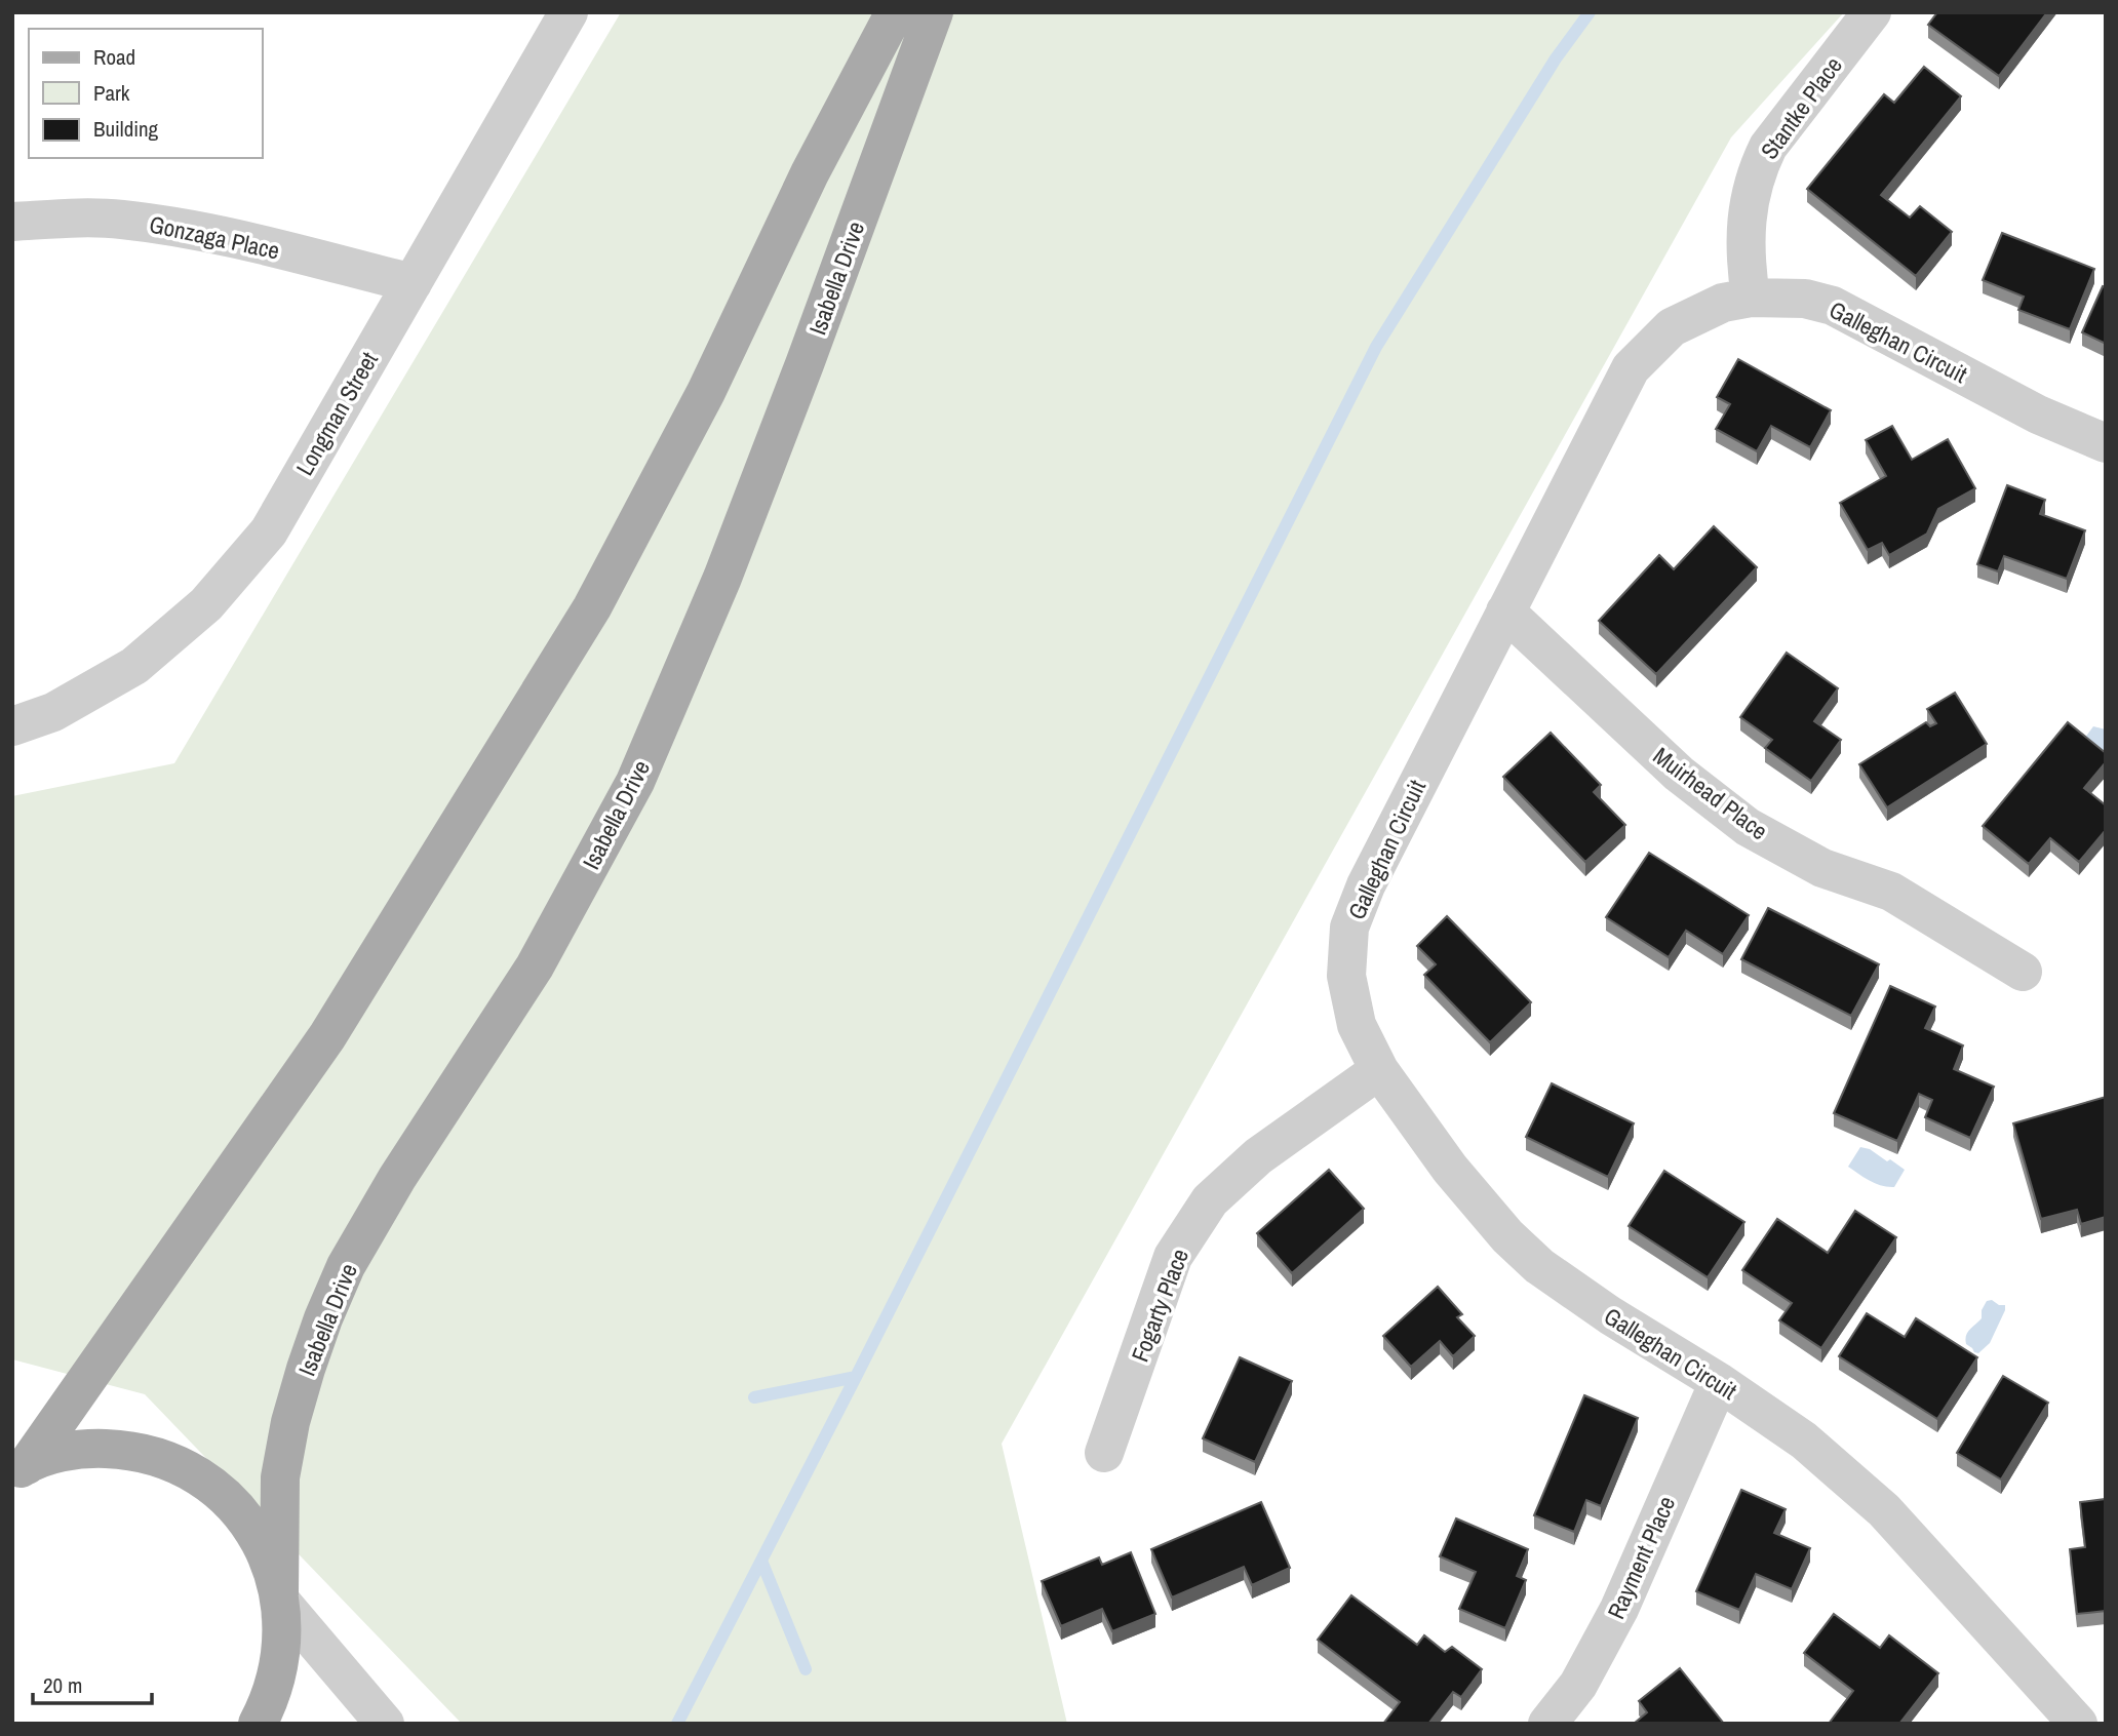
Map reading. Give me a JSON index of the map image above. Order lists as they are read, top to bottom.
{
  "streets": {
    "main road": ["Isabella Drive"],
    "street": [
      "Stantke Place",
      "Gonzaga Place",
      "Galleghan Circuit",
      "Longman Street",
      "Muirhead Place",
      "Fogarty Place",
      "Rayment Place"
    ]
  },
  "crossings": [
    ["Stantke Place", "Galleghan Circuit"],
    ["Gonzaga Place", "Longman Street"],
    ["Galleghan Circuit", "Muirhead Place"],
    ["Galleghan Circuit", "Fogarty Place"],
    ["Galleghan Circuit", "Rayment Place"]
  ],
  "legend": ["Road", "Park", "Building"],
  "scale_bar": "20 m"
}
